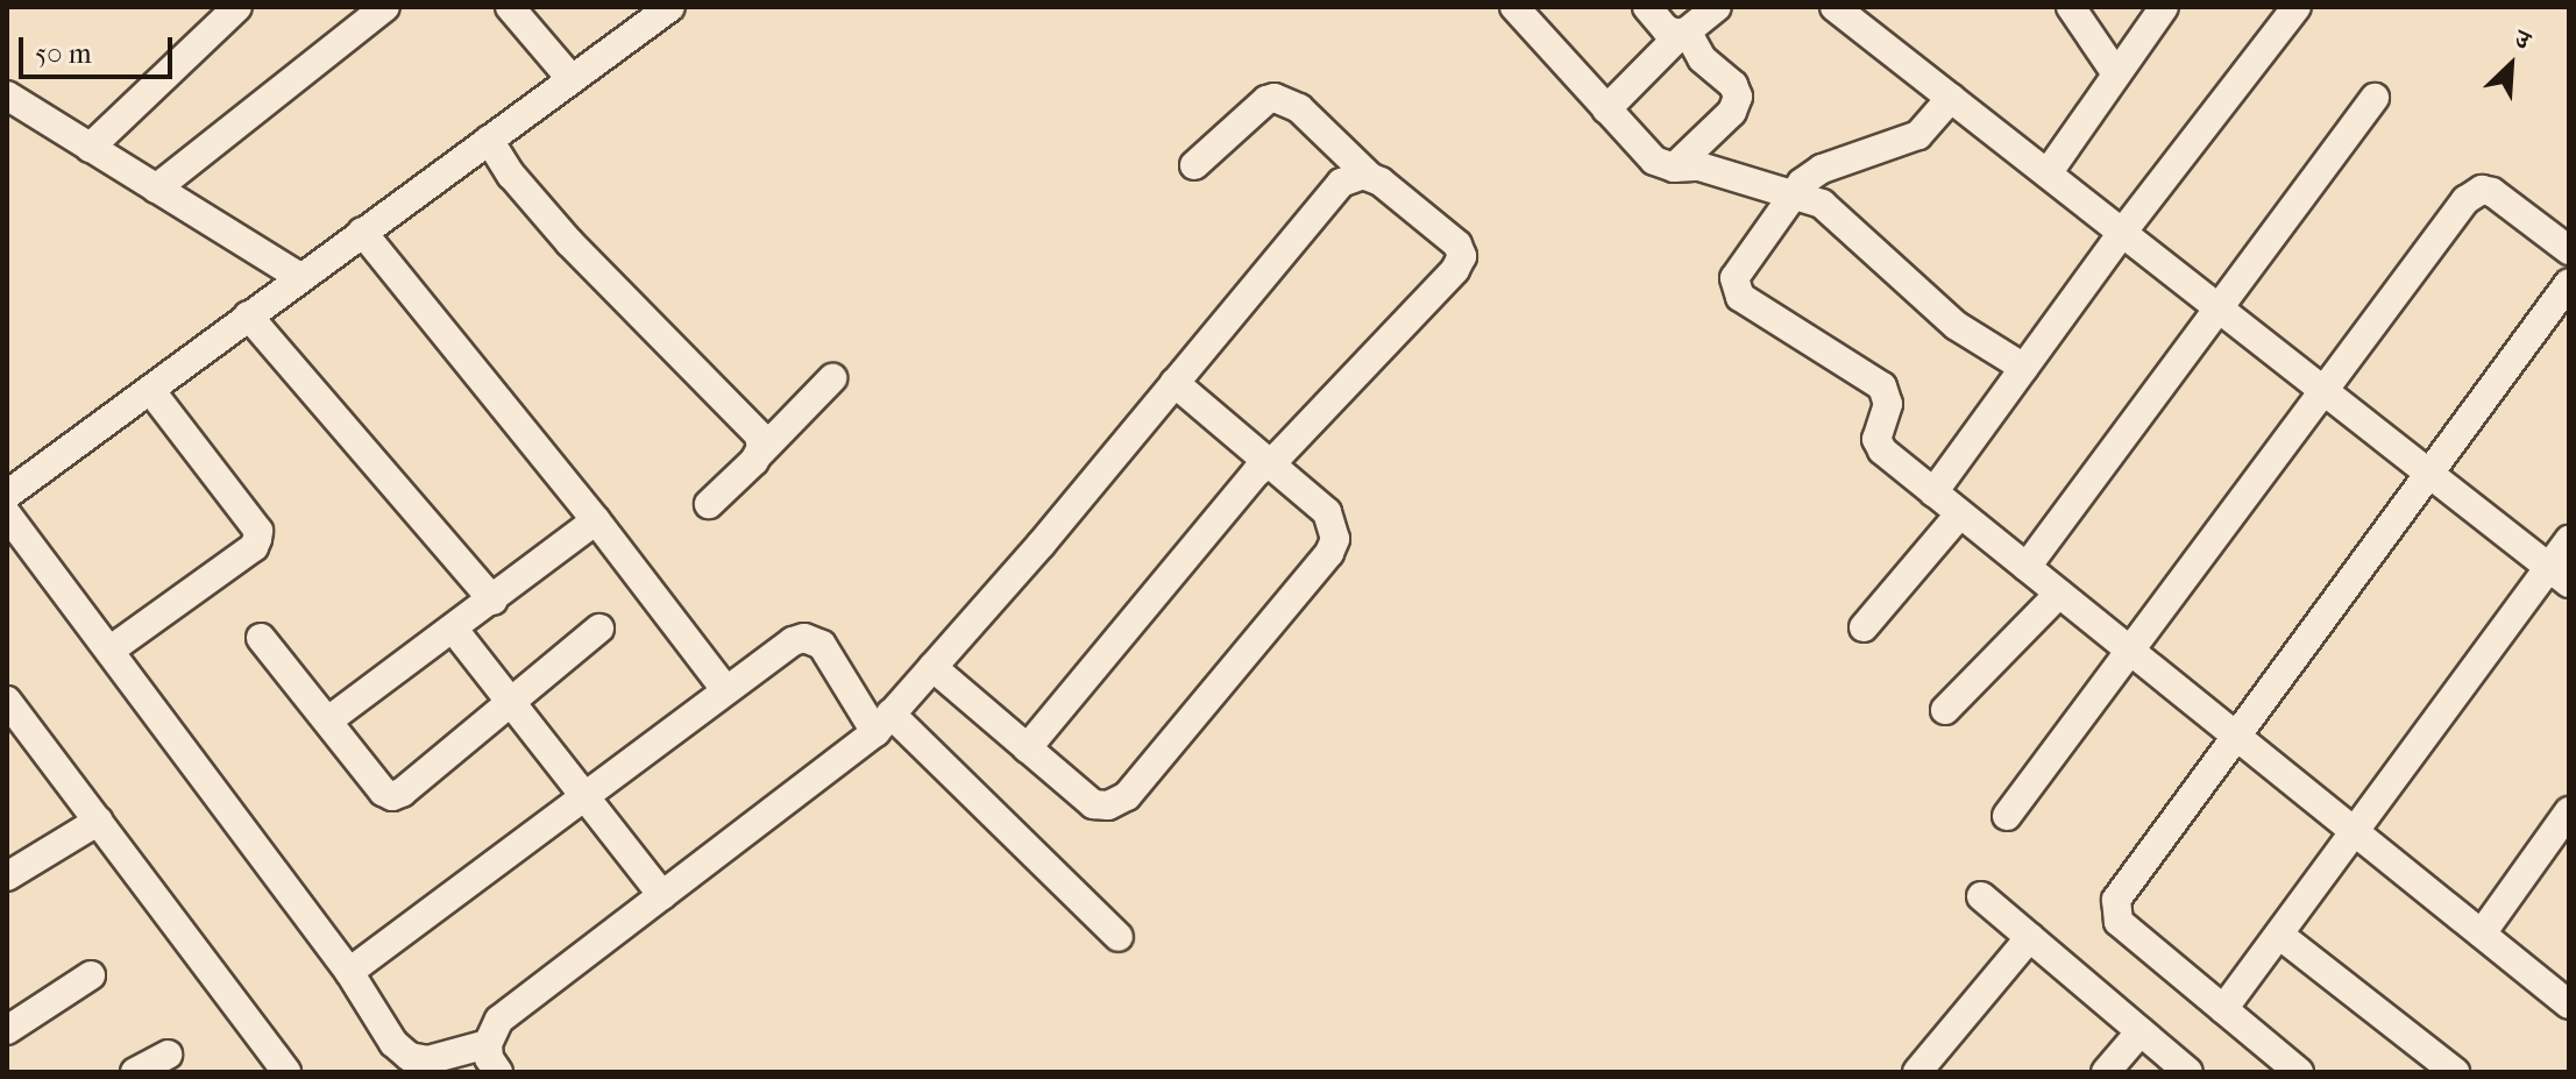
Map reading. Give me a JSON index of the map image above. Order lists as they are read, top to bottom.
{
  "scale_bar": "50 m",
  "north": "top right"
}
